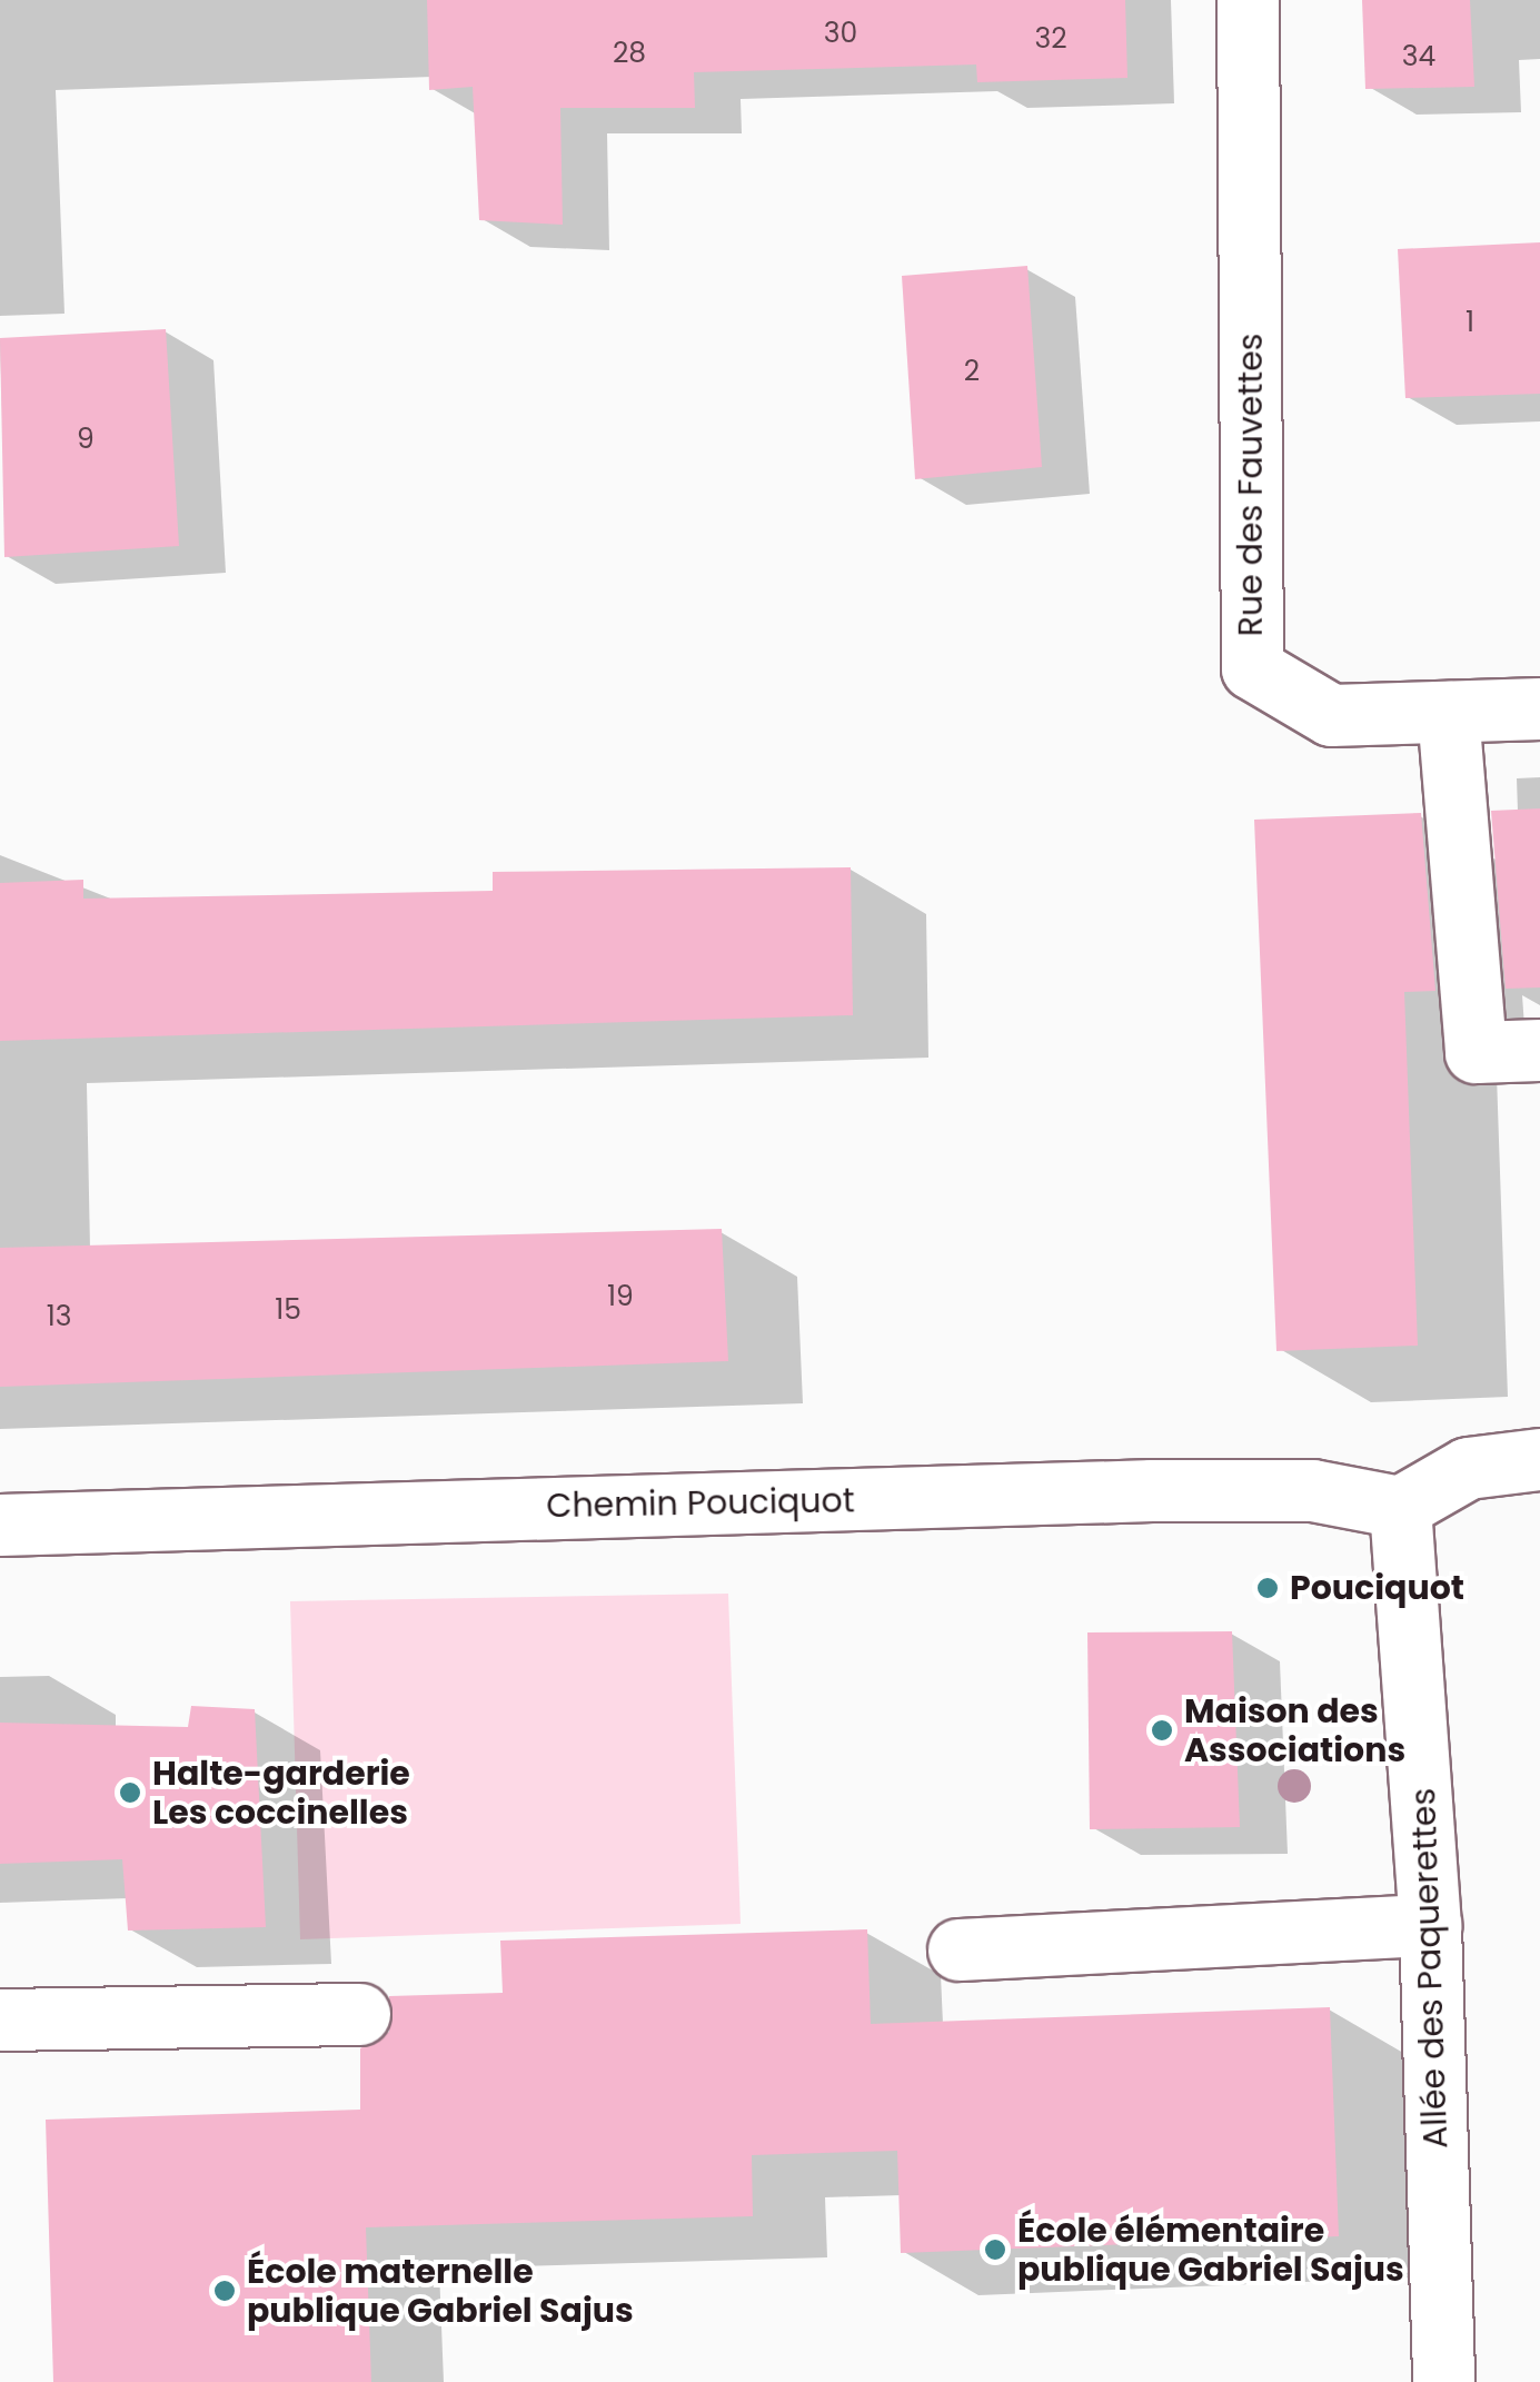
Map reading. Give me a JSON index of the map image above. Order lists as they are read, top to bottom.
{
  "streets": {
    "street": ["Rue des Fauvettes", "Chemin Pouciquot", "Allée des Paquerettes"]
  },
  "crossings": [
    ["Chemin Pouciquot", "Allée des Paquerettes"]
  ],
  "places": [
    "Pouciquot",
    "Maison des Associations",
    "Halte-garderie Les coccinelles",
    "École élémentaire publique Gabriel Sajus",
    "École maternelle publique Gabriel Sajus"
  ],
  "house_numbers": [
    "30",
    "32",
    "28",
    "34",
    "1",
    "2",
    "9",
    "19",
    "15",
    "13"
  ]
}
